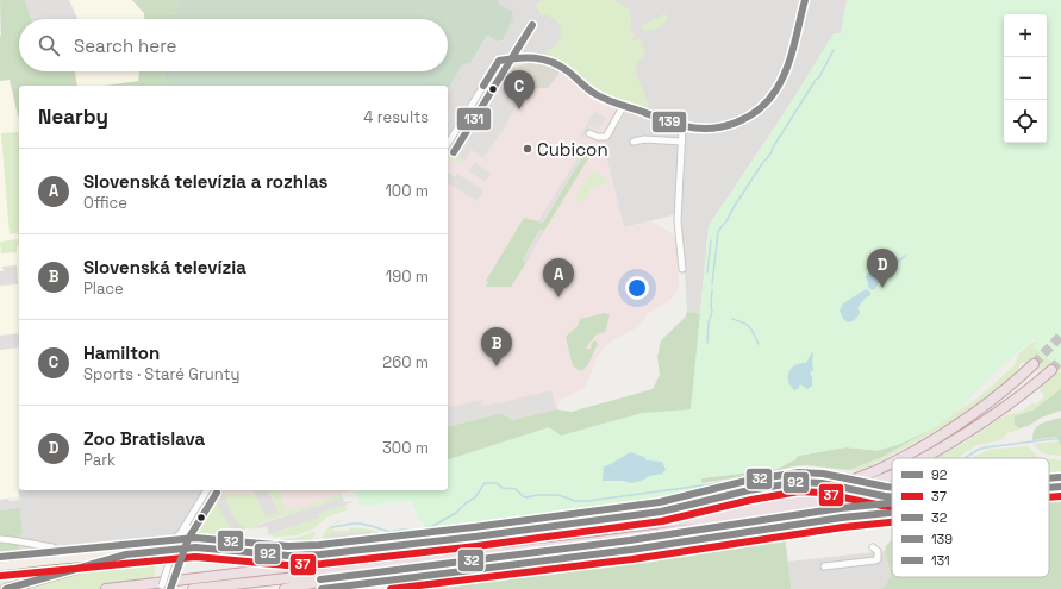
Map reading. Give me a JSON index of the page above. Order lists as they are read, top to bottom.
{
  "places": ["Cubicon"],
  "lines": [
    "transit line 139",
    "transit line 131",
    "transit line 32",
    "transit line 92",
    "transit line 37"
  ],
  "legend": [
    "92",
    "37",
    "32",
    "139",
    "131"
  ],
  "page": {
    "map_buttons": ["+", "−"],
    "search": "Search here",
    "pins": [
      "C",
      "D",
      "A",
      "B"
    ],
    "heading": ["Nearby", "4 results"],
    "list": [
      {
        "mark": "A",
        "name": "Slovenská televízia a rozhlas",
        "note": "Office",
        "value": "100 m"
      },
      {
        "mark": "B",
        "name": "Slovenská televízia",
        "note": "Place",
        "value": "190 m"
      },
      {
        "mark": "C",
        "name": "Hamilton",
        "note": "Sports · Staré Grunty",
        "value": "260 m"
      },
      {
        "mark": "D",
        "name": "Zoo Bratislava",
        "note": "Park",
        "value": "300 m"
      }
    ]
  }
}
